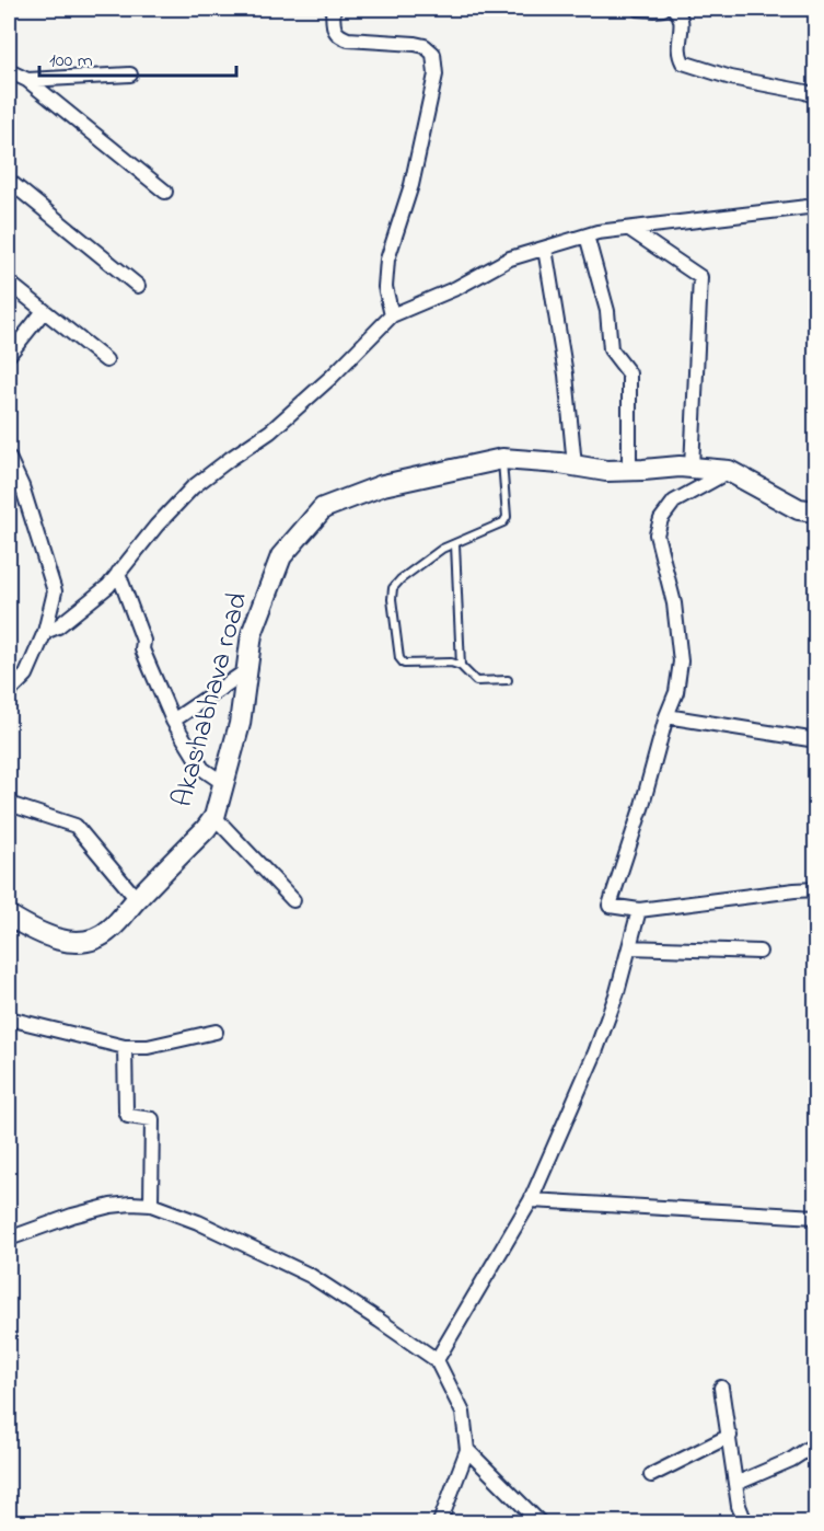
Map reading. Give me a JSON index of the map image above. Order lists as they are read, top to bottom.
{
  "streets": {
    "street": ["Akashabhava road"]
  },
  "scale_bar": "100 m"
}
